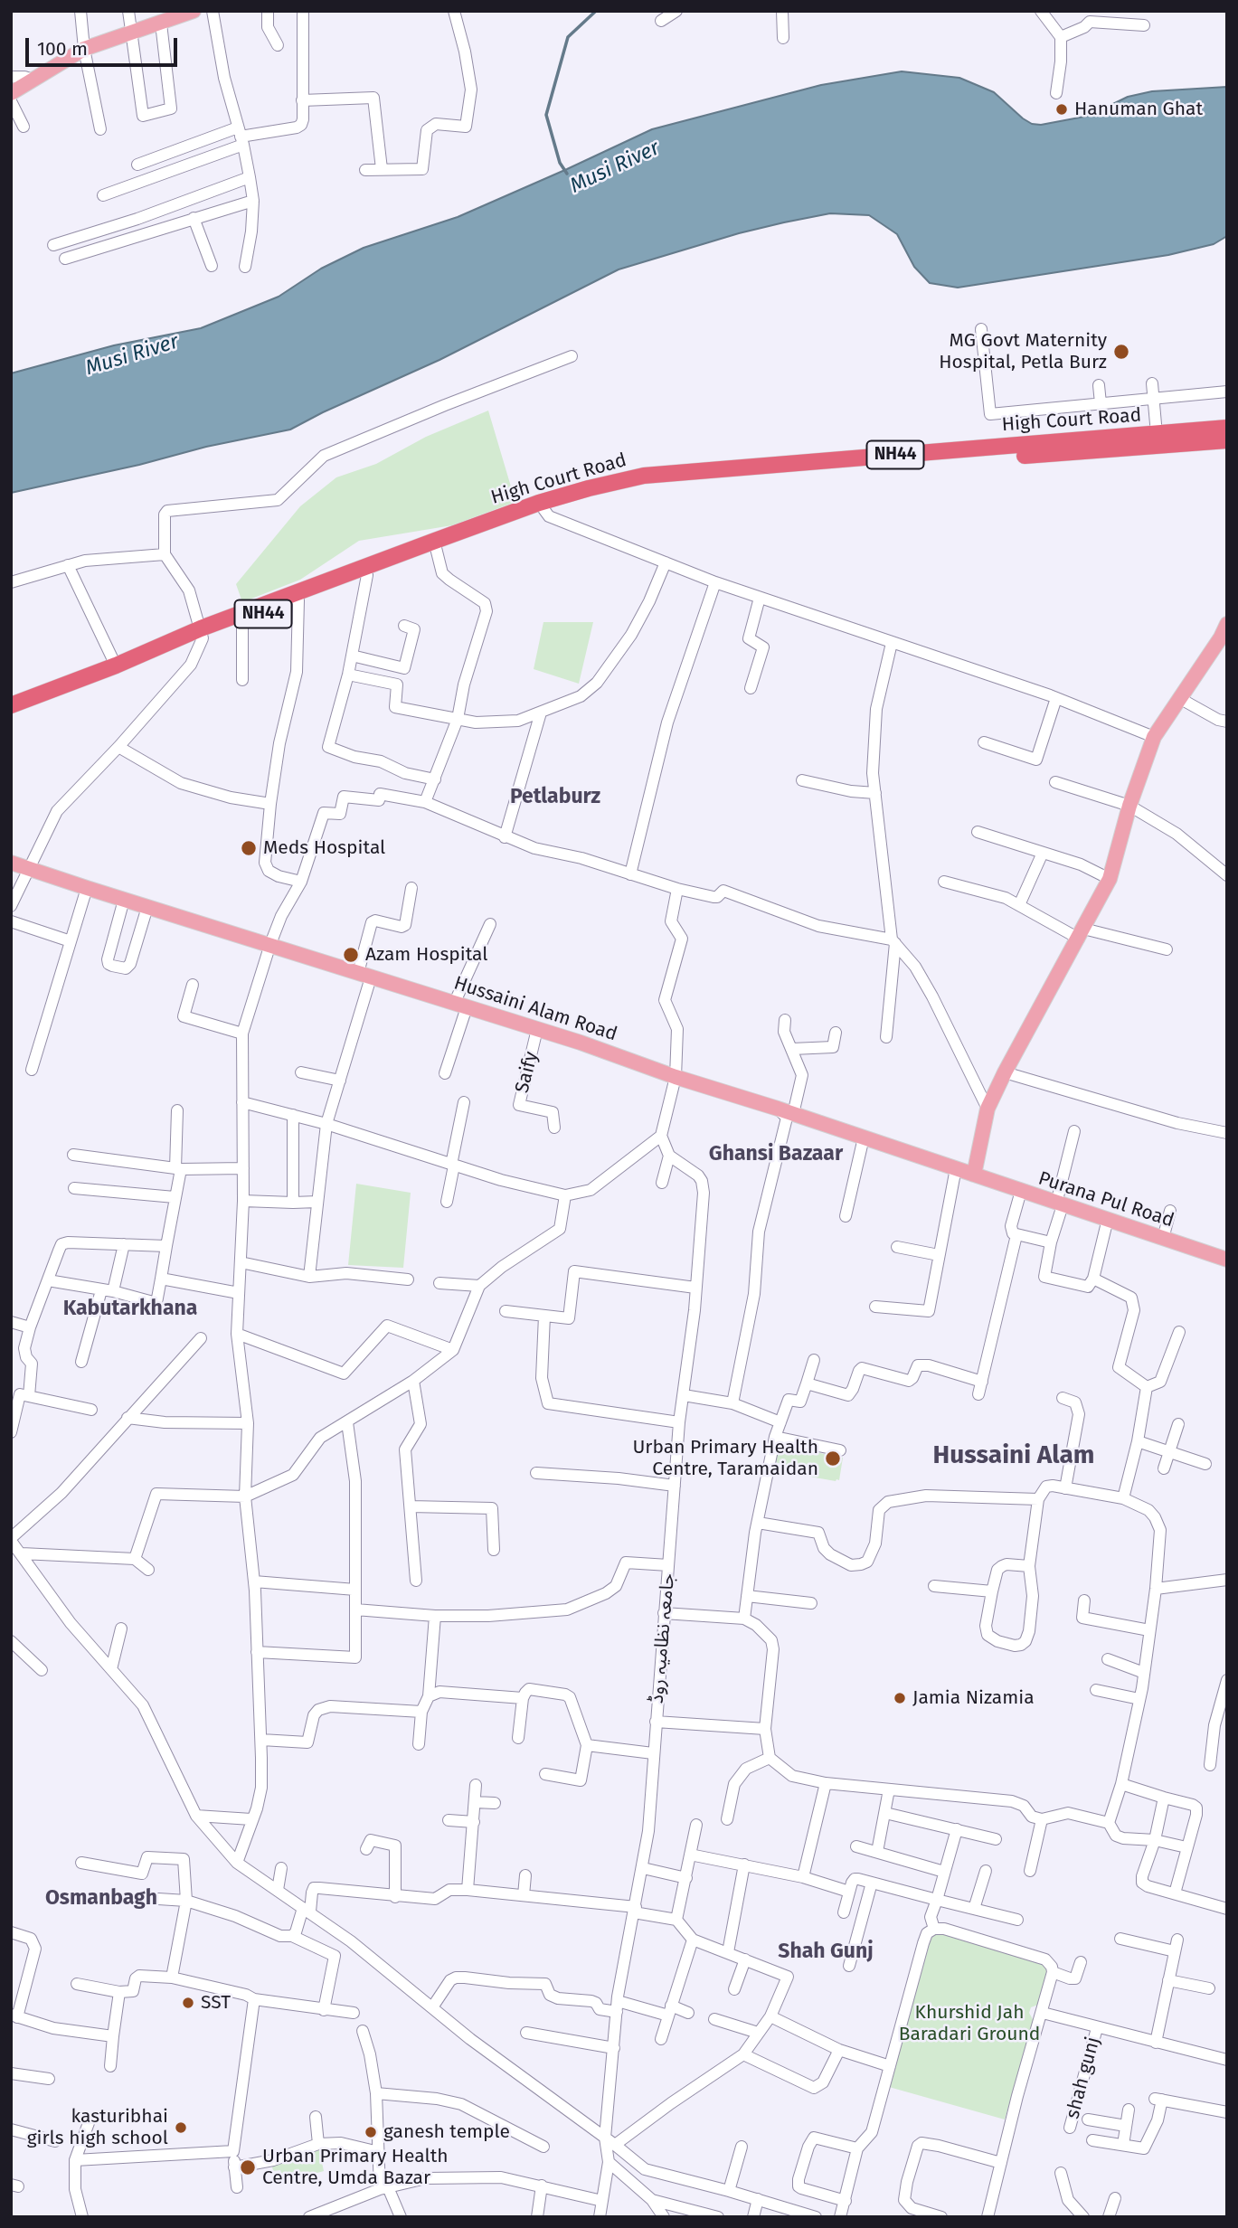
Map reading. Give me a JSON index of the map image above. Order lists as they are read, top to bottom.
{
  "streets": {
    "highway": ["High Court Road", "NH44"],
    "main road": ["Hussaini Alam Road", "Purana Pul Road"],
    "street": ["Saify", "جامعہ نظامیہ روڈ", "shah gunj"]
  },
  "crossings": [
    ["Hussaini Alam Road", "Saify"],
    ["Hussaini Alam Road", "Purana Pul Road"]
  ],
  "districts": [
    "Petlaburz",
    "Ghansi Bazaar",
    "Kabutarkhana",
    "Hussaini Alam",
    "Osmanbagh",
    "Shah Gunj"
  ],
  "water": ["Musi River"],
  "parks": ["Khurshid Jah Baradari Ground"],
  "places": [
    "Hanuman Ghat",
    "MG Govt Maternity Hospital, Petla Burz",
    "Meds Hospital",
    "Azam Hospital",
    "Urban Primary Health Centre, Taramaidan",
    "Jamia Nizamia",
    "SST",
    "kasturibhai girls high school",
    "ganesh temple",
    "Urban Primary Health Centre, Umda Bazar"
  ],
  "scale_bar": "100 m"
}
